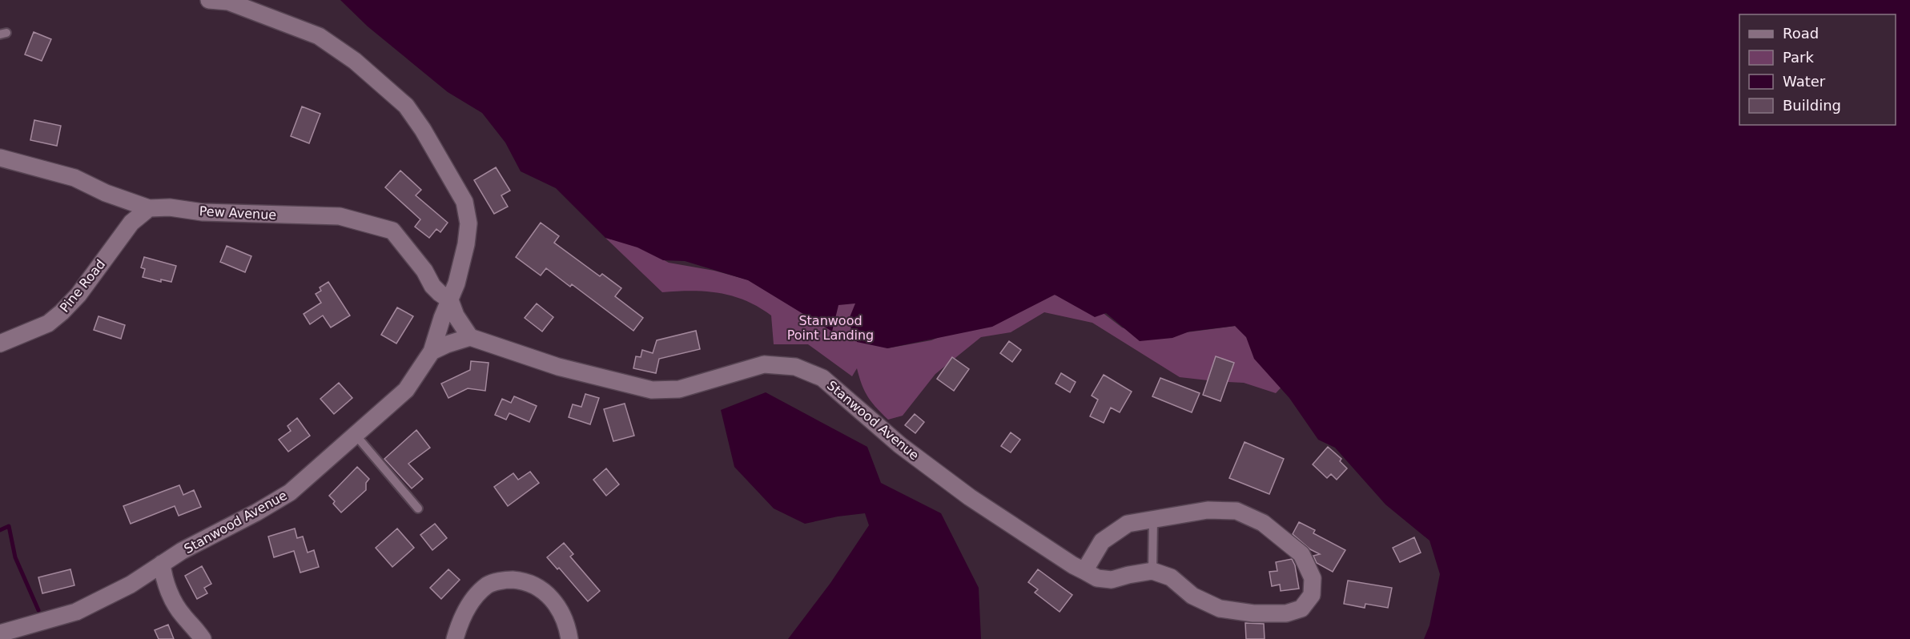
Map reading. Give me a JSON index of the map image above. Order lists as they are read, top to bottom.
{
  "streets": {
    "street": ["Pew Avenue", "Pine Road", "Stanwood Avenue"]
  },
  "crossings": [
    ["Pew Avenue", "Pine Road"],
    ["Pew Avenue", "Stanwood Avenue"]
  ],
  "parks": ["Stanwood Point Landing"],
  "legend": [
    "Road",
    "Park",
    "Water",
    "Building"
  ]
}
